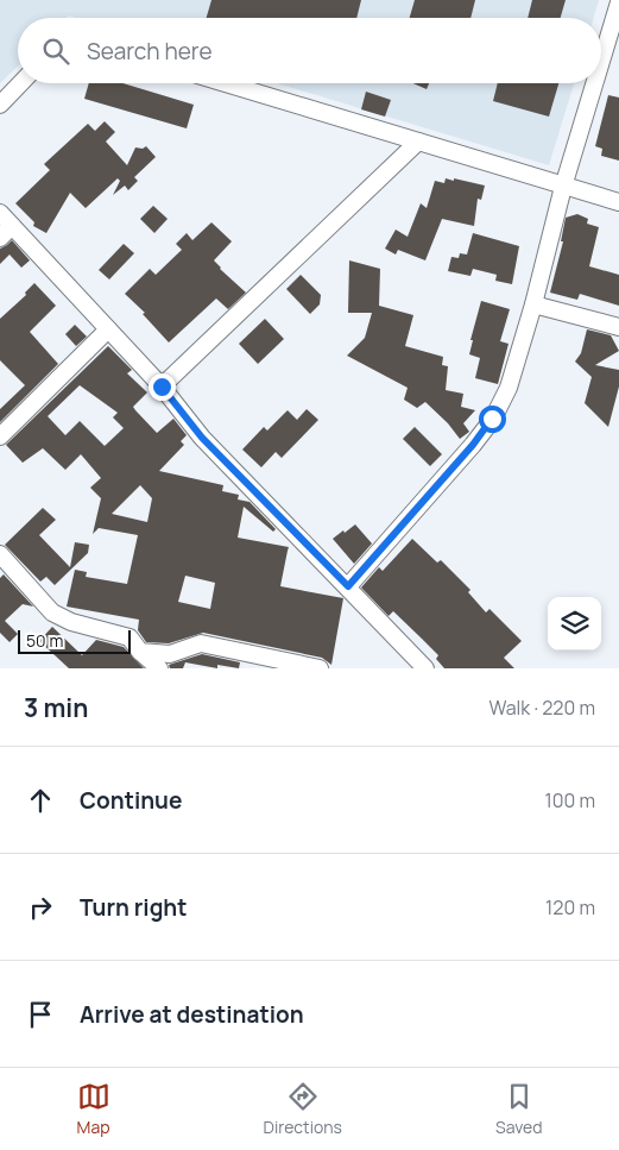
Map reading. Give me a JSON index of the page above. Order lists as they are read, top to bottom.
{
  "scale_bar": "50 m",
  "page": {
    "search": "Search here",
    "scale": "50 m",
    "heading": ["3 min", "Walk · 220 m"],
    "list": [
      ["Continue", "100 m"],
      ["Turn right", "120 m"],
      "Arrive at destination"
    ],
    "nav": ["Map", "Directions", "Saved"]
  }
}
